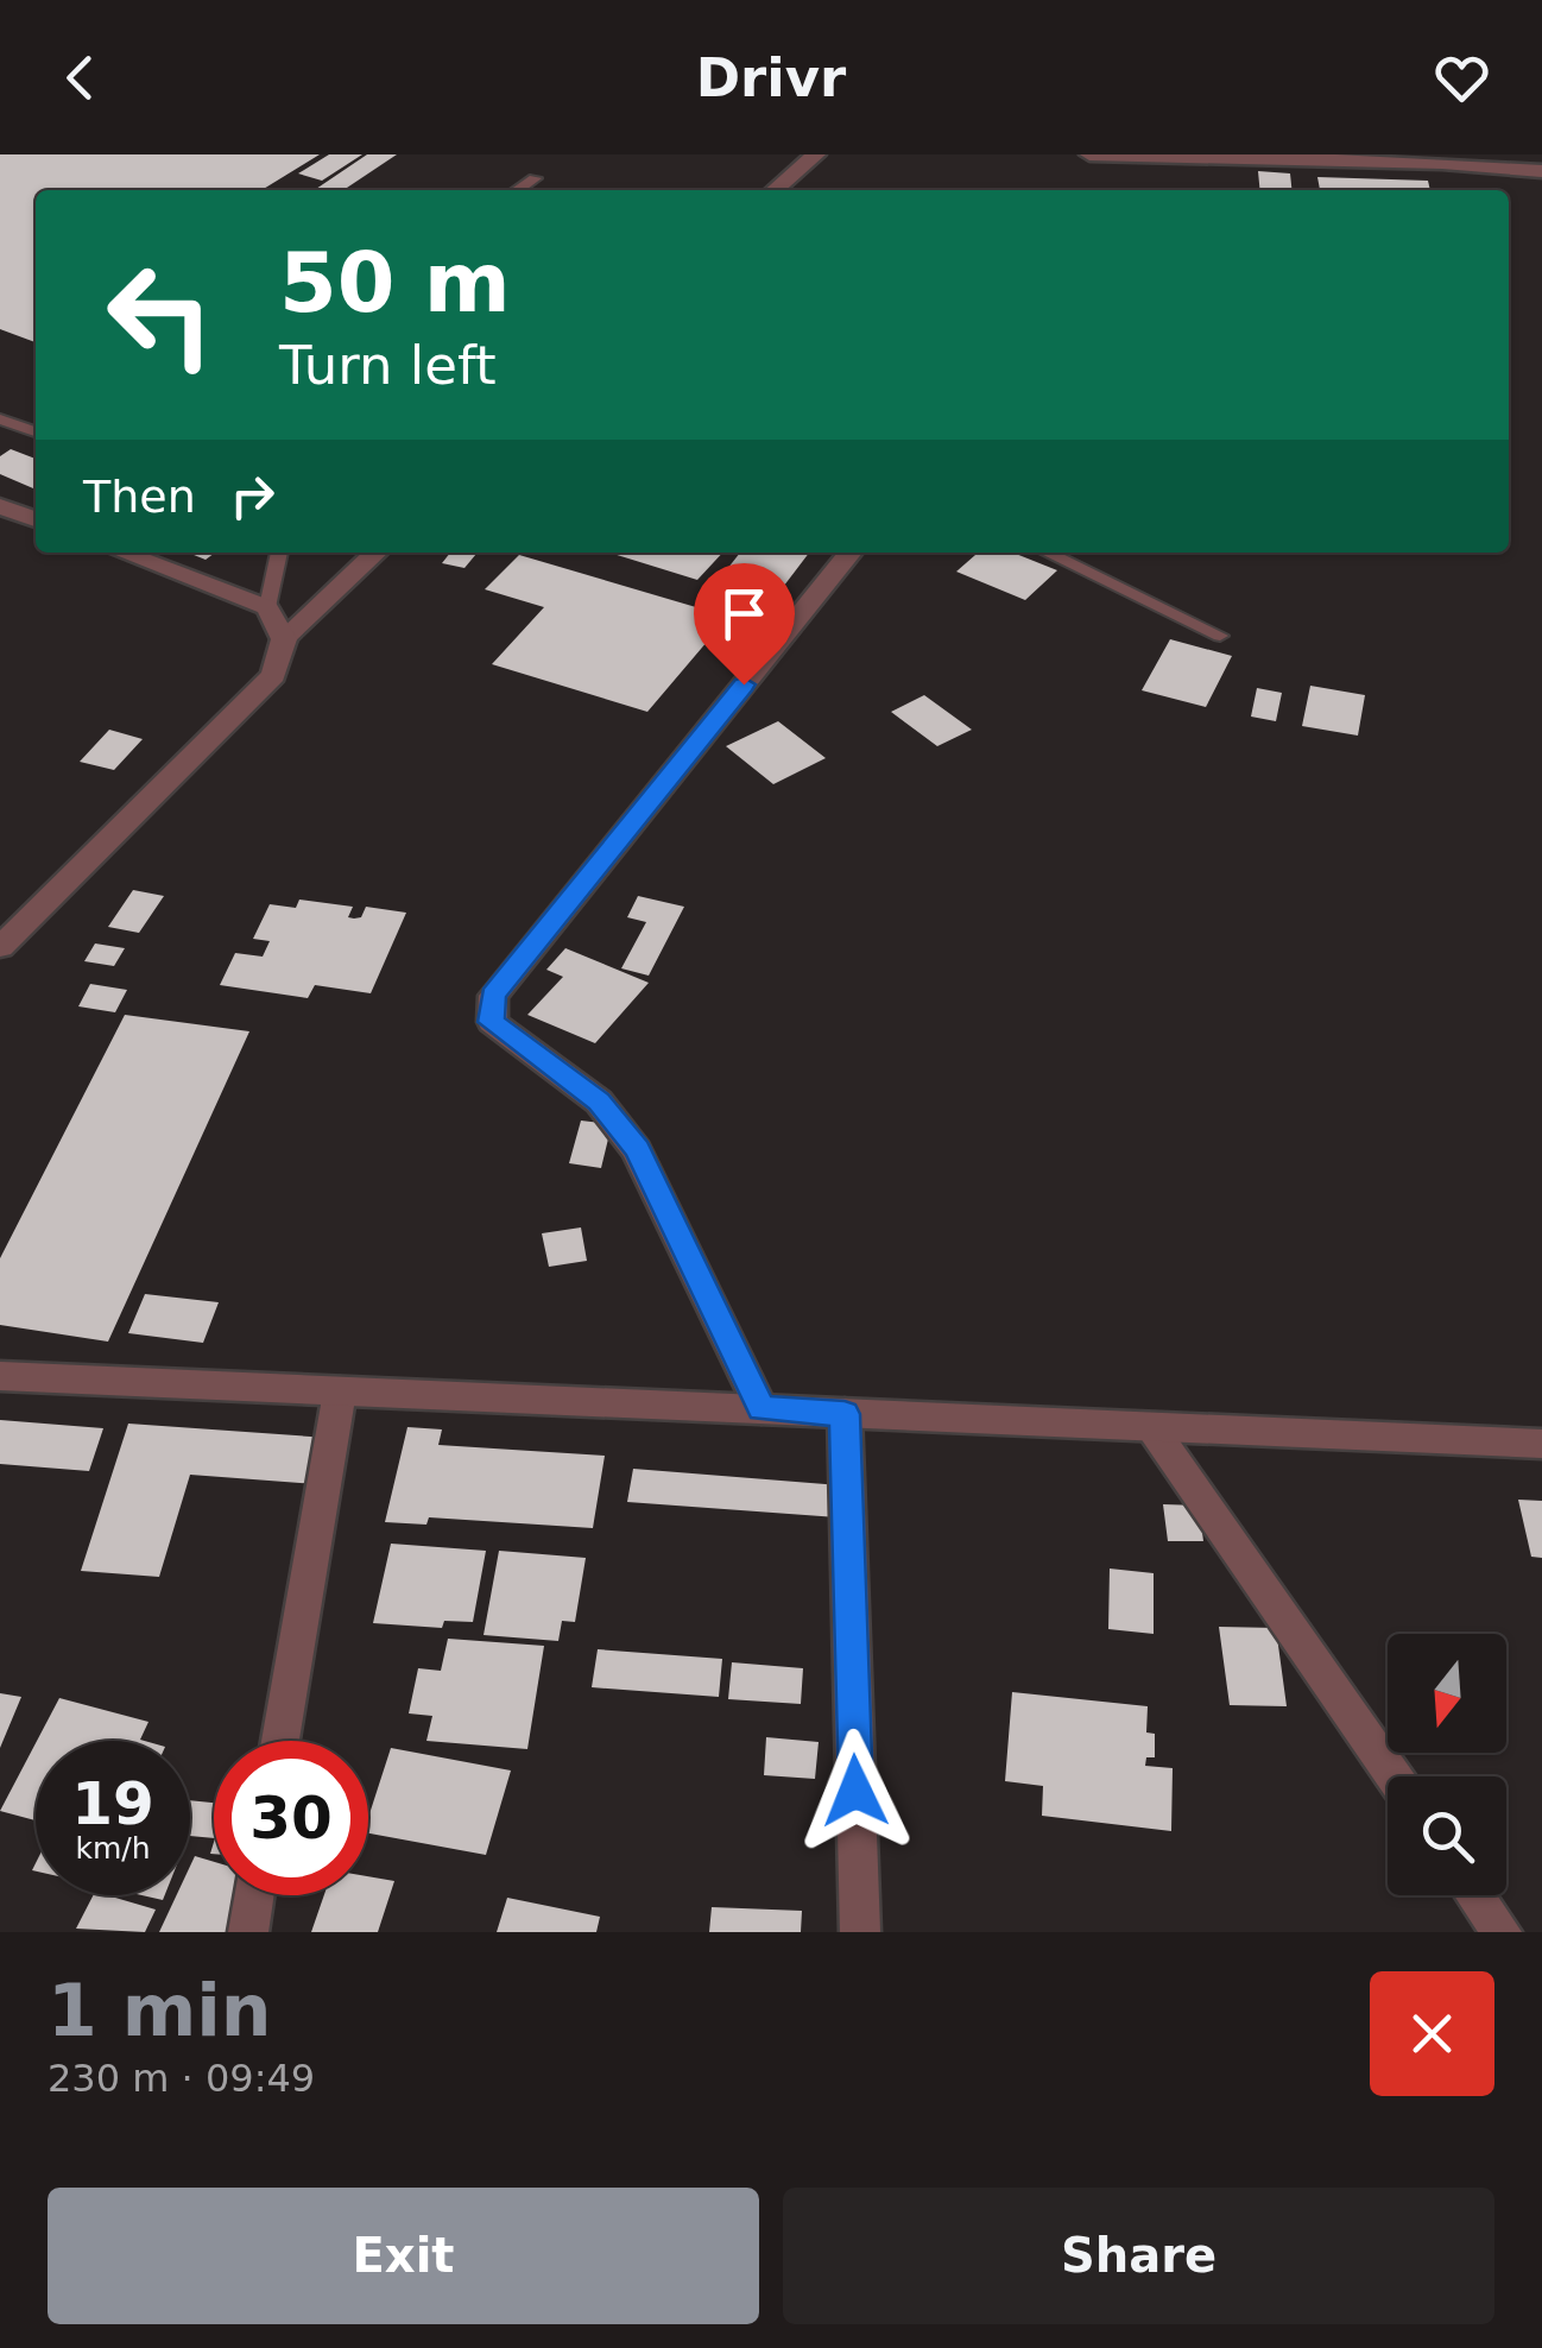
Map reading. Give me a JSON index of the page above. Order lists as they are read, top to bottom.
{
  "north": "bottom",
  "page": {
    "header": "Drivr",
    "turn": ["50 m", "Turn left"],
    "then": "Then",
    "speed": "19 km/h",
    "limit": "30",
    "heading": ["1 min", "230 m · 09:49"],
    "buttons": ["Exit", "Share"]
  }
}
